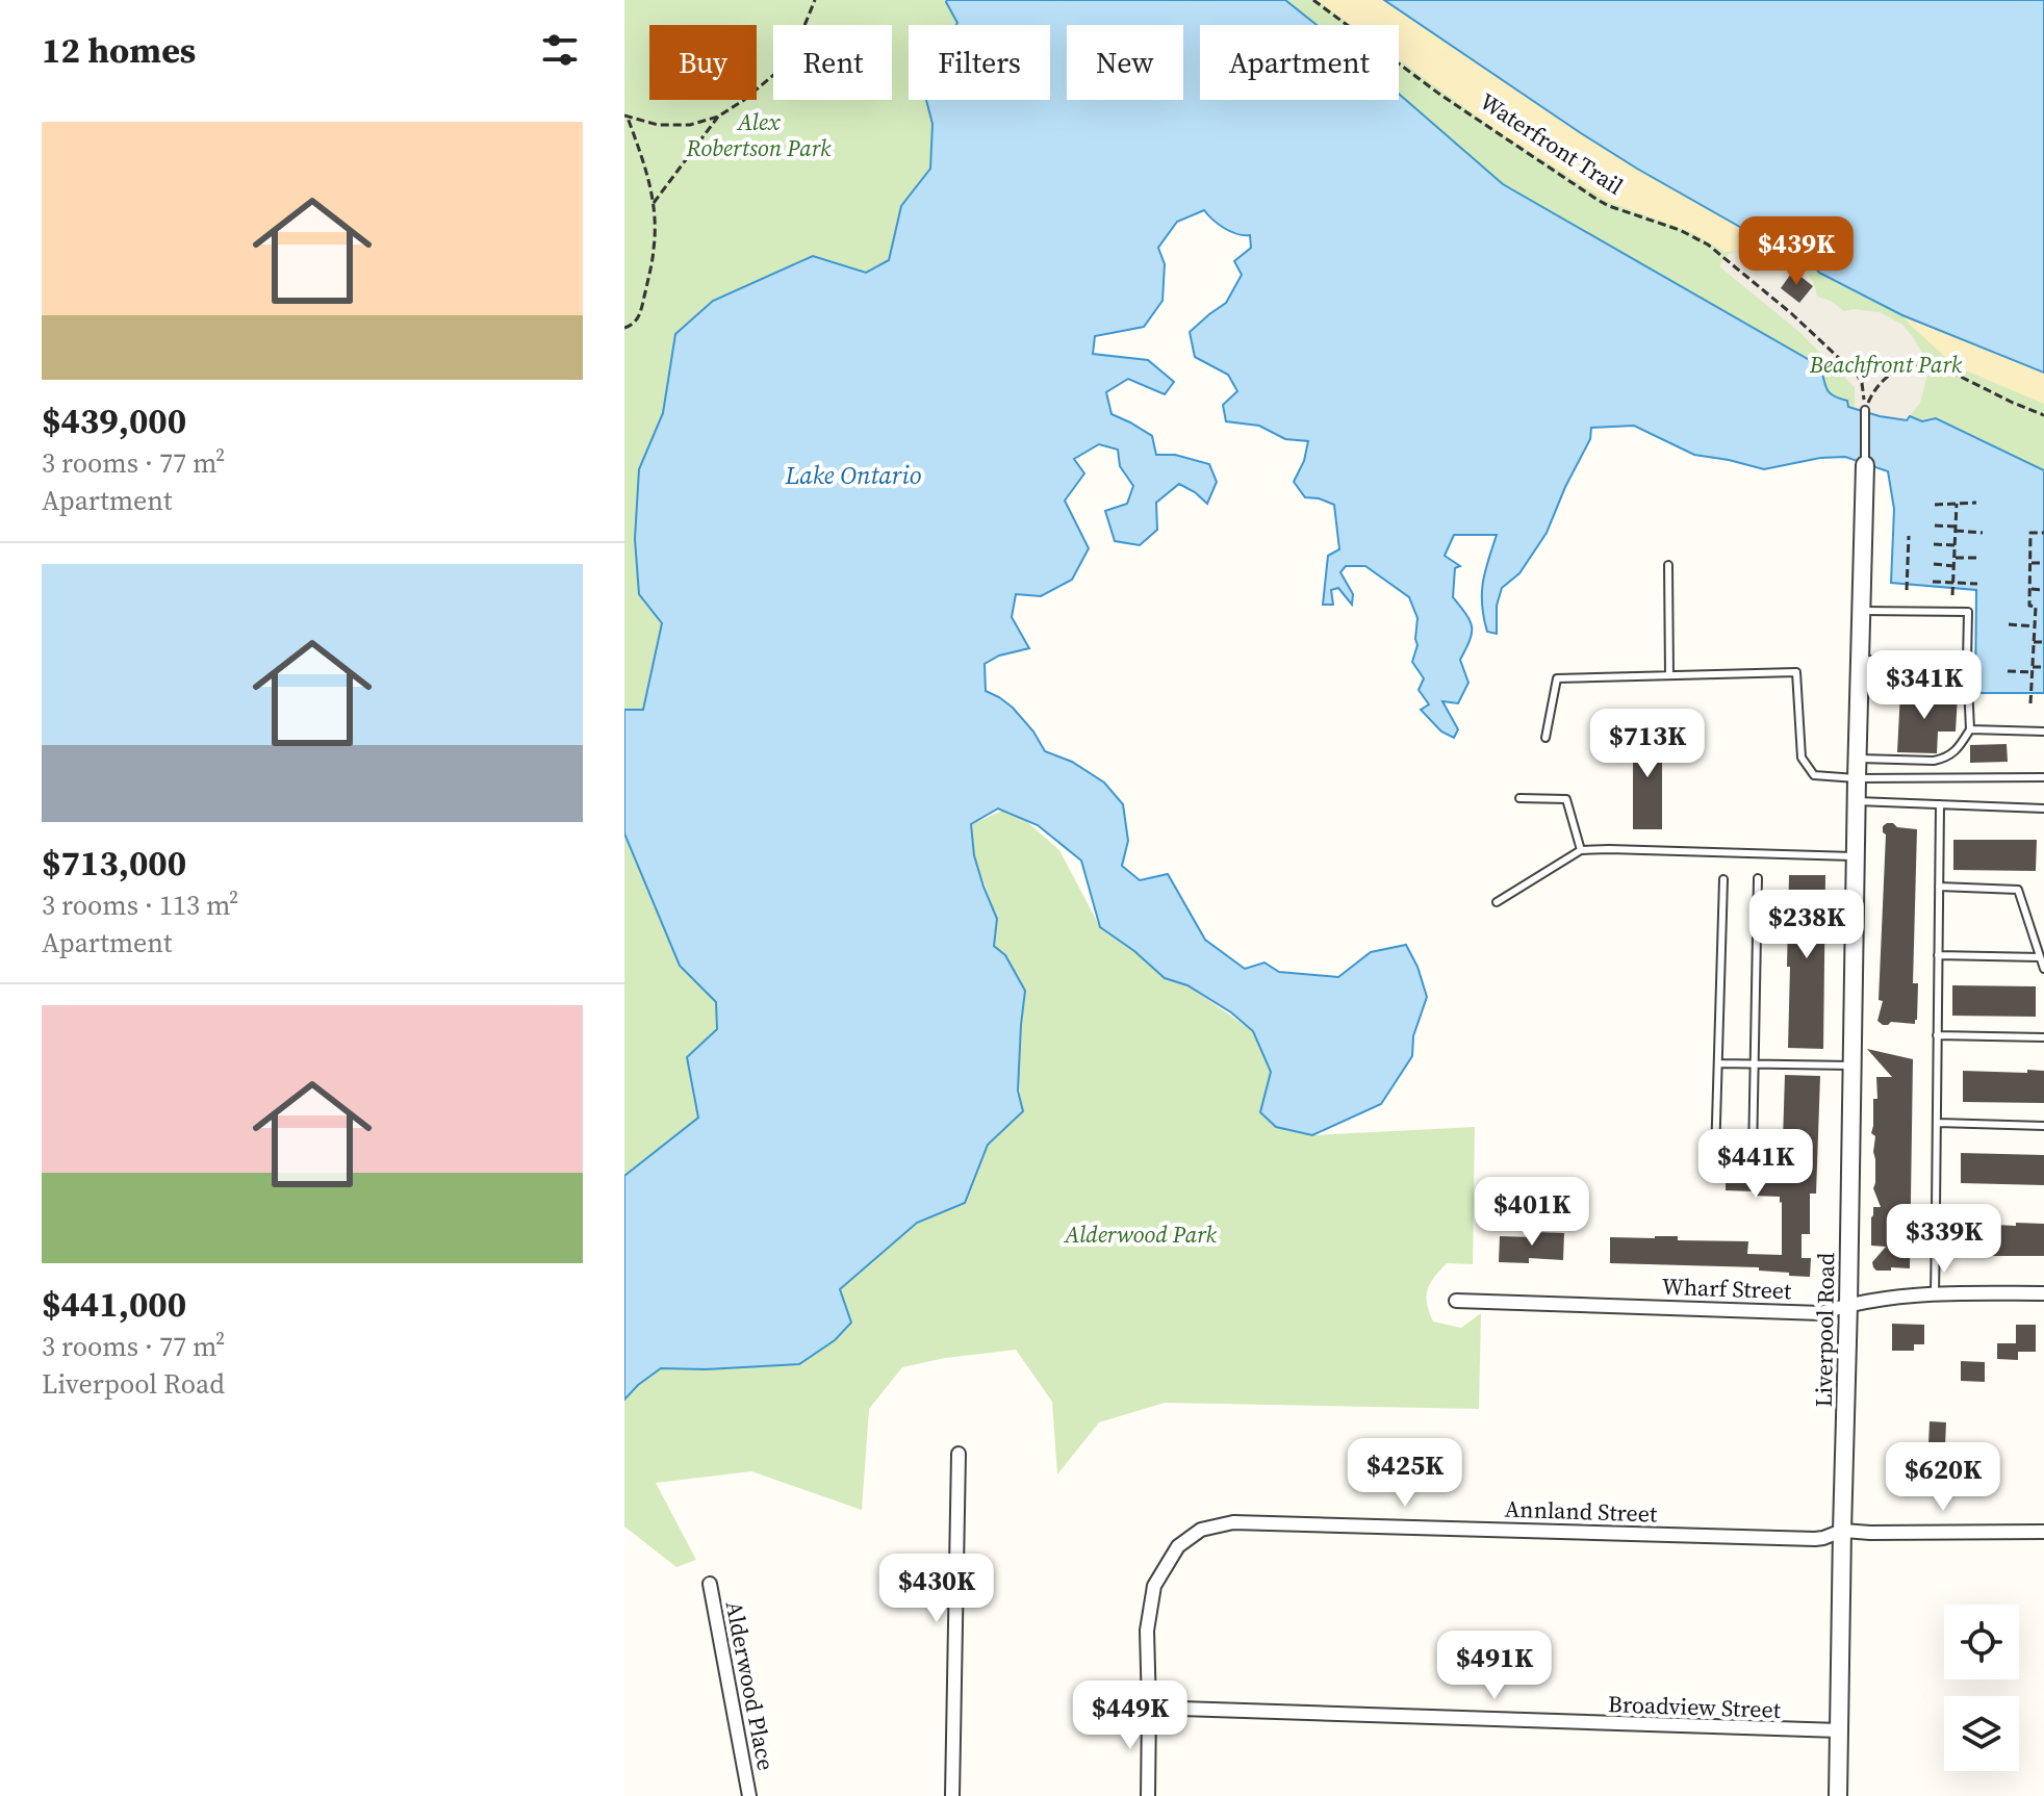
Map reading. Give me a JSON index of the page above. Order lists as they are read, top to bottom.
{
  "streets": {
    "street": [
      "Wharf Street",
      "Liverpool Road",
      "Annland Street",
      "Alderwood Place",
      "Broadview Street"
    ],
    "path": ["Waterfront Trail"]
  },
  "crossings": [
    ["Wharf Street", "Liverpool Road"],
    ["Liverpool Road", "Annland Street"],
    ["Liverpool Road", "Broadview Street"],
    ["Annland Street", "Broadview Street"]
  ],
  "water": ["Lake Ontario"],
  "parks": ["Alex Robertson Park", "Beachfront Park", "Alderwood Park"],
  "page": {
    "heading": "12 homes",
    "chip": [
      "Buy",
      "Rent",
      "Filters",
      "New",
      "Apartment"
    ],
    "list": [
      {
        "name": "$439,000",
        "note": "3 rooms · 77 m² · Apartment"
      },
      {
        "name": "$713,000",
        "note": "3 rooms · 113 m² · Apartment"
      },
      {
        "name": "$441,000",
        "note": "3 rooms · 77 m² · Liverpool Road"
      }
    ],
    "price": [
      "$439K",
      "$341K",
      "$713K",
      "$238K",
      "$441K",
      "$401K",
      "$339K",
      "$425K",
      "$620K",
      "$430K",
      "$491K",
      "$449K"
    ]
  }
}
